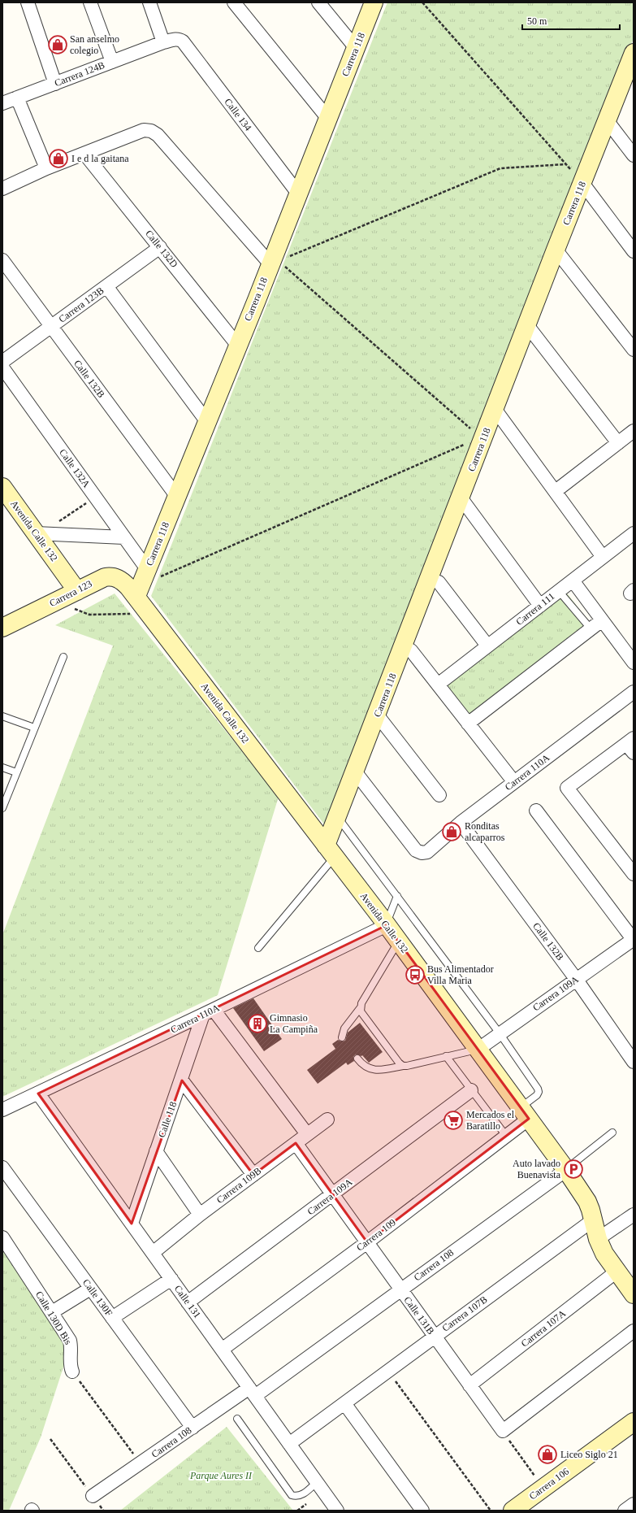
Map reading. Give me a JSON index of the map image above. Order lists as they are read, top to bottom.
{
  "streets": {
    "street": [
      "Carrera 118",
      "Carrera 124B",
      "Calle 134",
      "Calle 132D",
      "Carrera 123B",
      "Calle 132B",
      "Calle 132A",
      "Avenida Calle 132",
      "Carrera 123",
      "Carrera 111",
      "Carrera 110A",
      "Carrera 109A",
      "Calle 118",
      "Carrera 109B",
      "Carrera 109",
      "Carrera 108",
      "Calle 130F",
      "Calle 131",
      "Carrera 107B",
      "Calle 131B",
      "Calle 130D Bis",
      "Carrera 107A",
      "Carrera 106"
    ]
  },
  "crossings": [
    ["Carrera 118", "Calle 134"],
    ["Carrera 118", "Calle 132D"],
    ["Carrera 118", "Calle 132B"],
    ["Carrera 118", "Calle 132A"],
    ["Carrera 118", "Avenida Calle 132"],
    ["Carrera 118", "Carrera 123"],
    ["Carrera 118", "Carrera 110A"],
    ["Carrera 124B", "Calle 134"],
    ["Calle 132D", "Carrera 123B"],
    ["Carrera 123B", "Calle 132B"],
    ["Calle 132B", "Carrera 110A"],
    ["Calle 132B", "Carrera 109A"],
    ["Calle 132A", "Avenida Calle 132"],
    ["Calle 132A", "Carrera 123"],
    ["Avenida Calle 132", "Carrera 123"],
    ["Avenida Calle 132", "Carrera 110A"],
    ["Avenida Calle 132", "Carrera 109A"],
    ["Avenida Calle 132", "Carrera 109"],
    ["Avenida Calle 132", "Carrera 108"],
    ["Avenida Calle 132", "Carrera 107B"],
    ["Avenida Calle 132", "Carrera 107A"],
    ["Carrera 110A", "Calle 118"],
    ["Carrera 110A", "Calle 131"],
    ["Carrera 109A", "Calle 131"],
    ["Carrera 109A", "Calle 131B"],
    ["Calle 118", "Calle 131"],
    ["Carrera 109B", "Calle 131"],
    ["Carrera 109B", "Calle 131B"],
    ["Carrera 109", "Calle 131"],
    ["Carrera 109", "Calle 131B"],
    ["Carrera 108", "Calle 130F"],
    ["Carrera 108", "Calle 131"],
    ["Carrera 108", "Calle 131B"],
    ["Calle 131", "Carrera 107B"],
    ["Carrera 107B", "Calle 131B"],
    ["Calle 131B", "Carrera 107A"]
  ],
  "parks": ["Parque Aures II"],
  "places": {
    "shop": [
      "San anselmo colegio",
      "I e d la gaitana",
      "Ronditas alcaparros",
      "Liceo Siglo 21"
    ],
    "bus stop": ["Bus Alimentador Villa Maria"],
    "building": ["Gimnasio La Campiña"],
    "supermarket": ["Mercados el Baratillo"],
    "parking": ["Auto lavado Buenavista"]
  },
  "scale_bar": "50 m"
}
